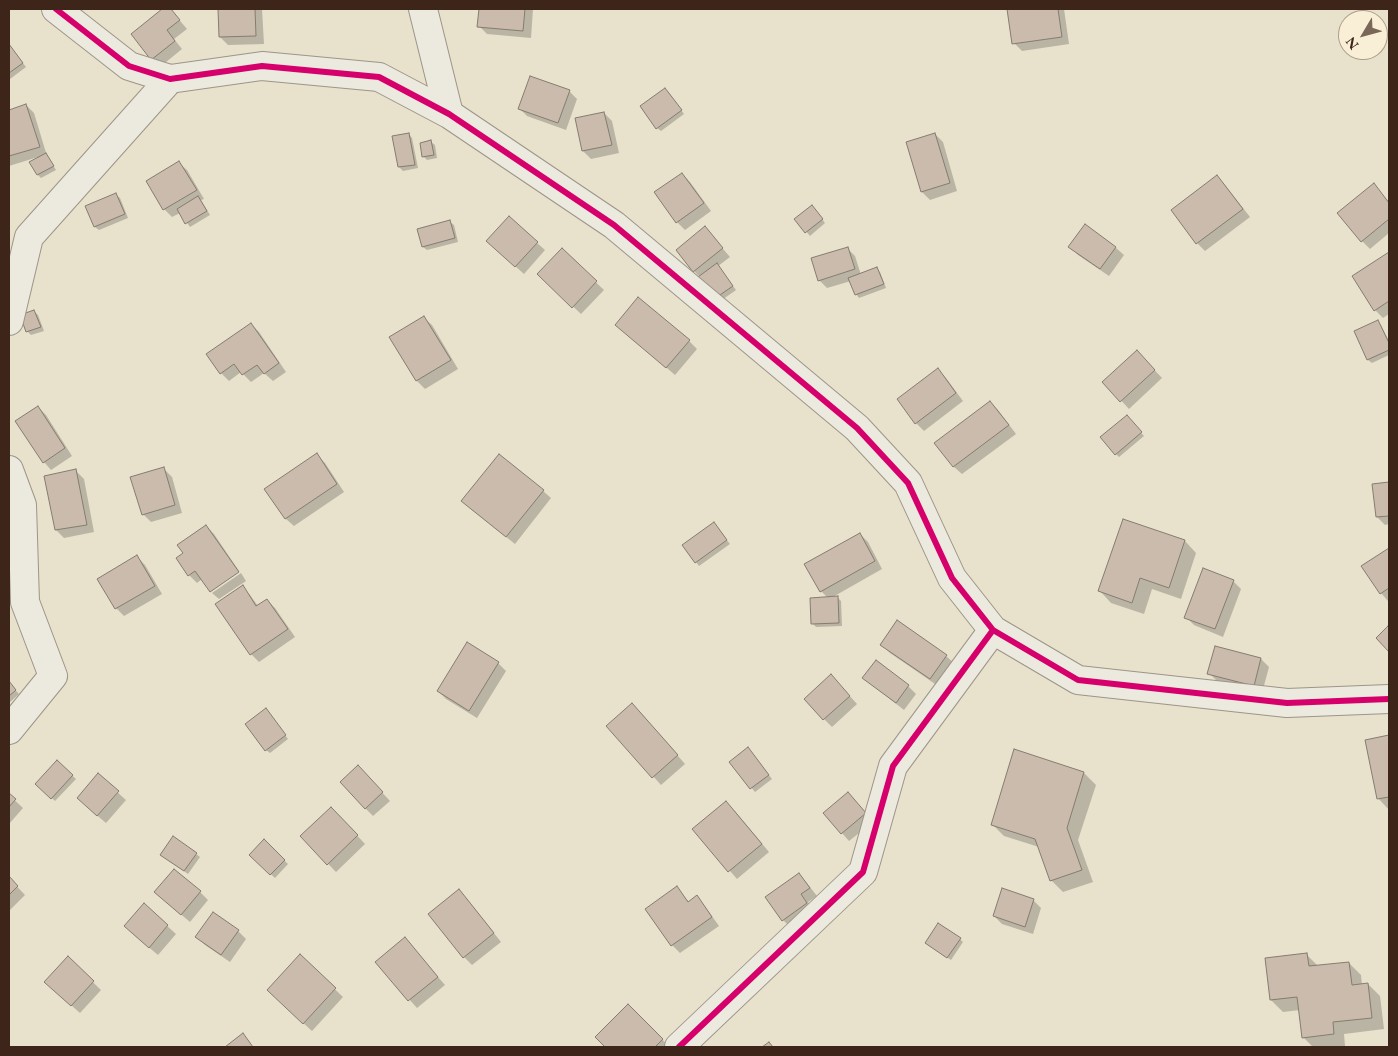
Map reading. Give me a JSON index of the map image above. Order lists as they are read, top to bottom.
{
  "north": "bottom left"
}
